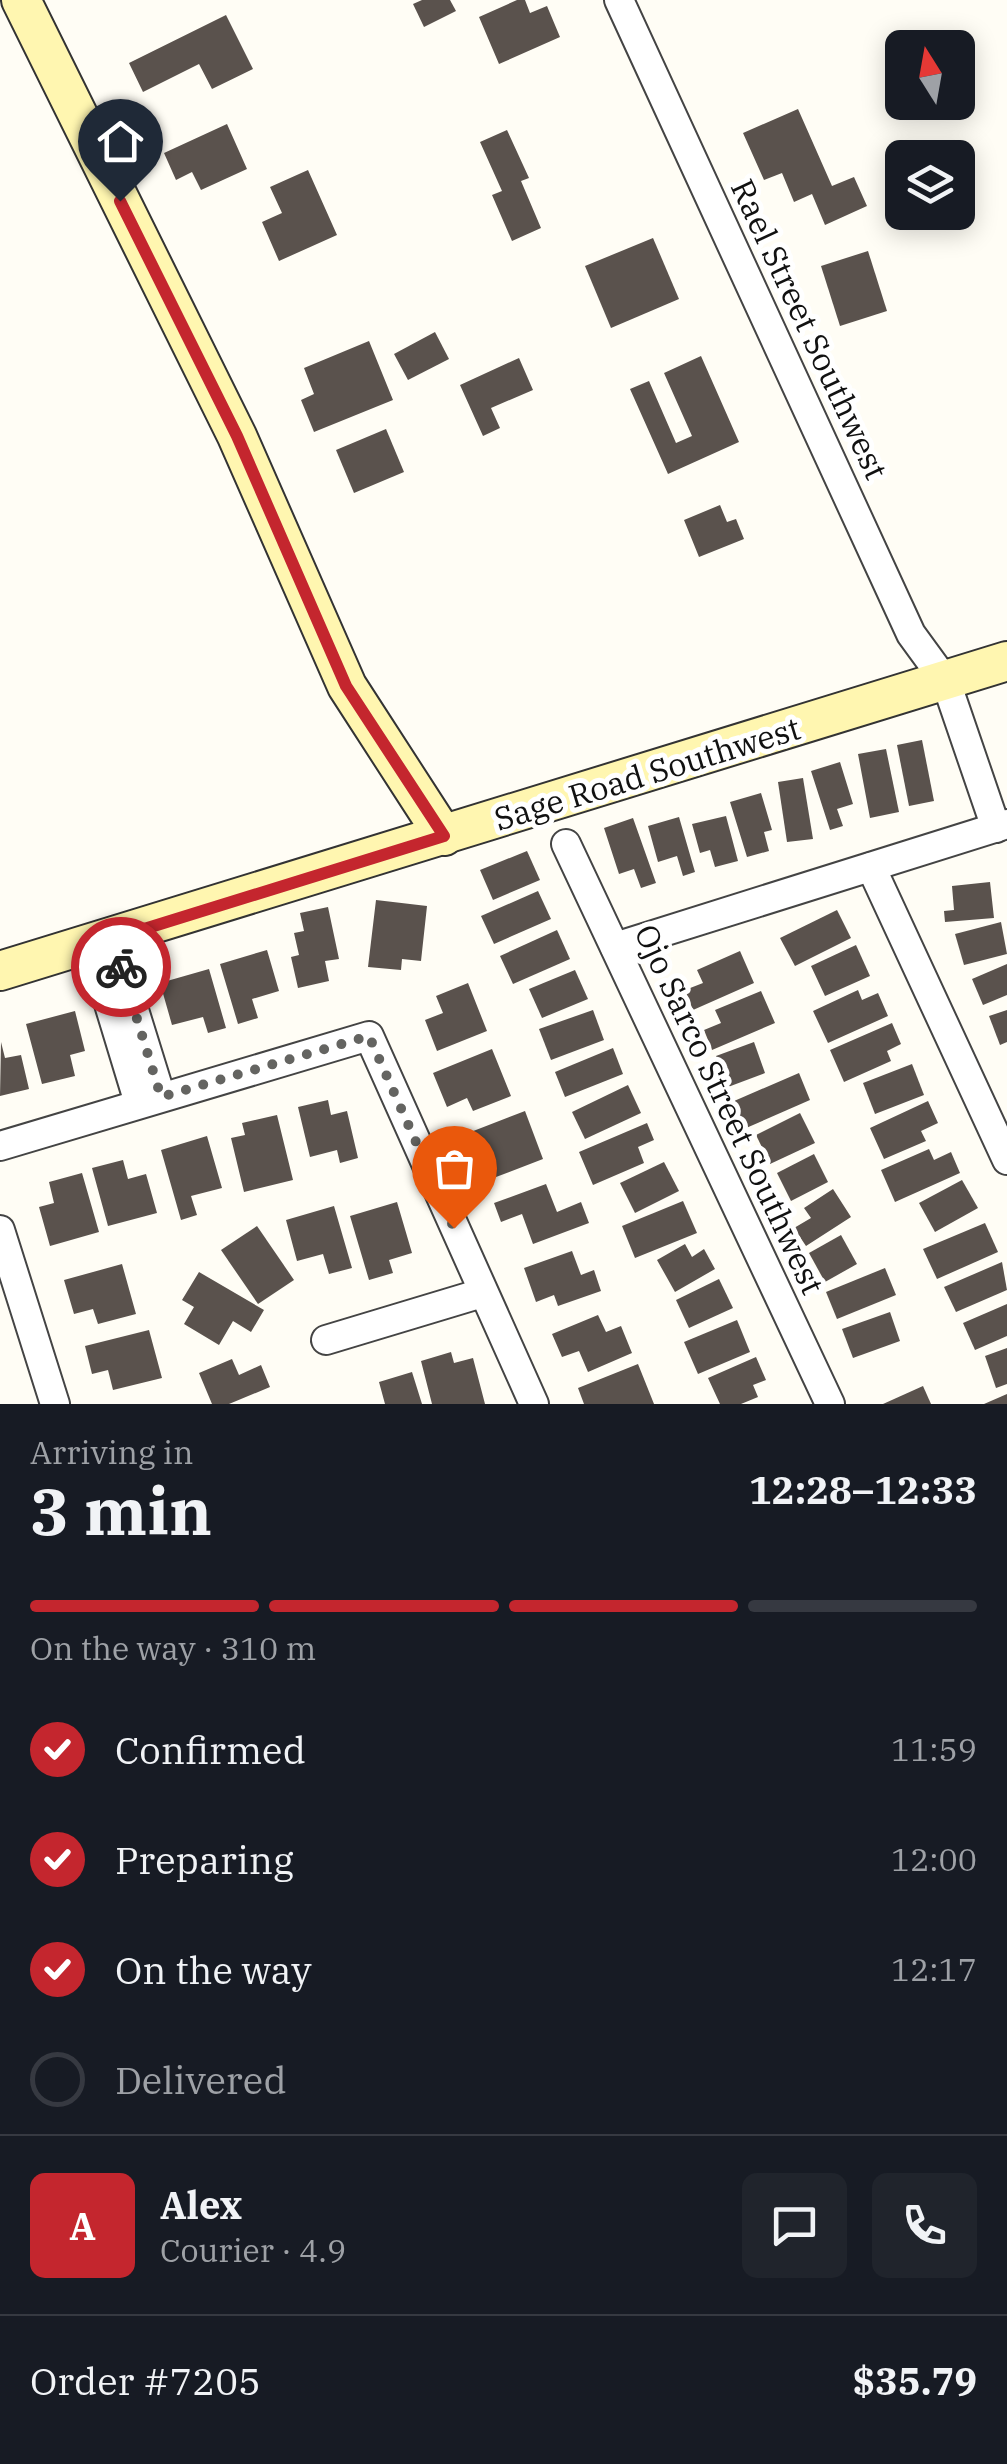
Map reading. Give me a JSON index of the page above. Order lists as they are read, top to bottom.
{
  "streets": {
    "street": ["Rael Street Southwest", "Sage Road Southwest", "Ojo Sarco Street Southwest"]
  },
  "crossings": [
    ["Rael Street Southwest", "Sage Road Southwest"]
  ],
  "north": "top",
  "page": {
    "heading": ["3 min", "Arriving in", "12:28–12:33"],
    "panel": [
      "Alex",
      "Courier · 4.9",
      "Order #7205",
      "$35.79"
    ],
    "bar": "On the way · 310 m",
    "list": [
      ["Confirmed", "11:59"],
      ["Preparing", "12:00"],
      ["On the way", "12:17"],
      "Delivered"
    ],
    "round": "A"
  }
}
